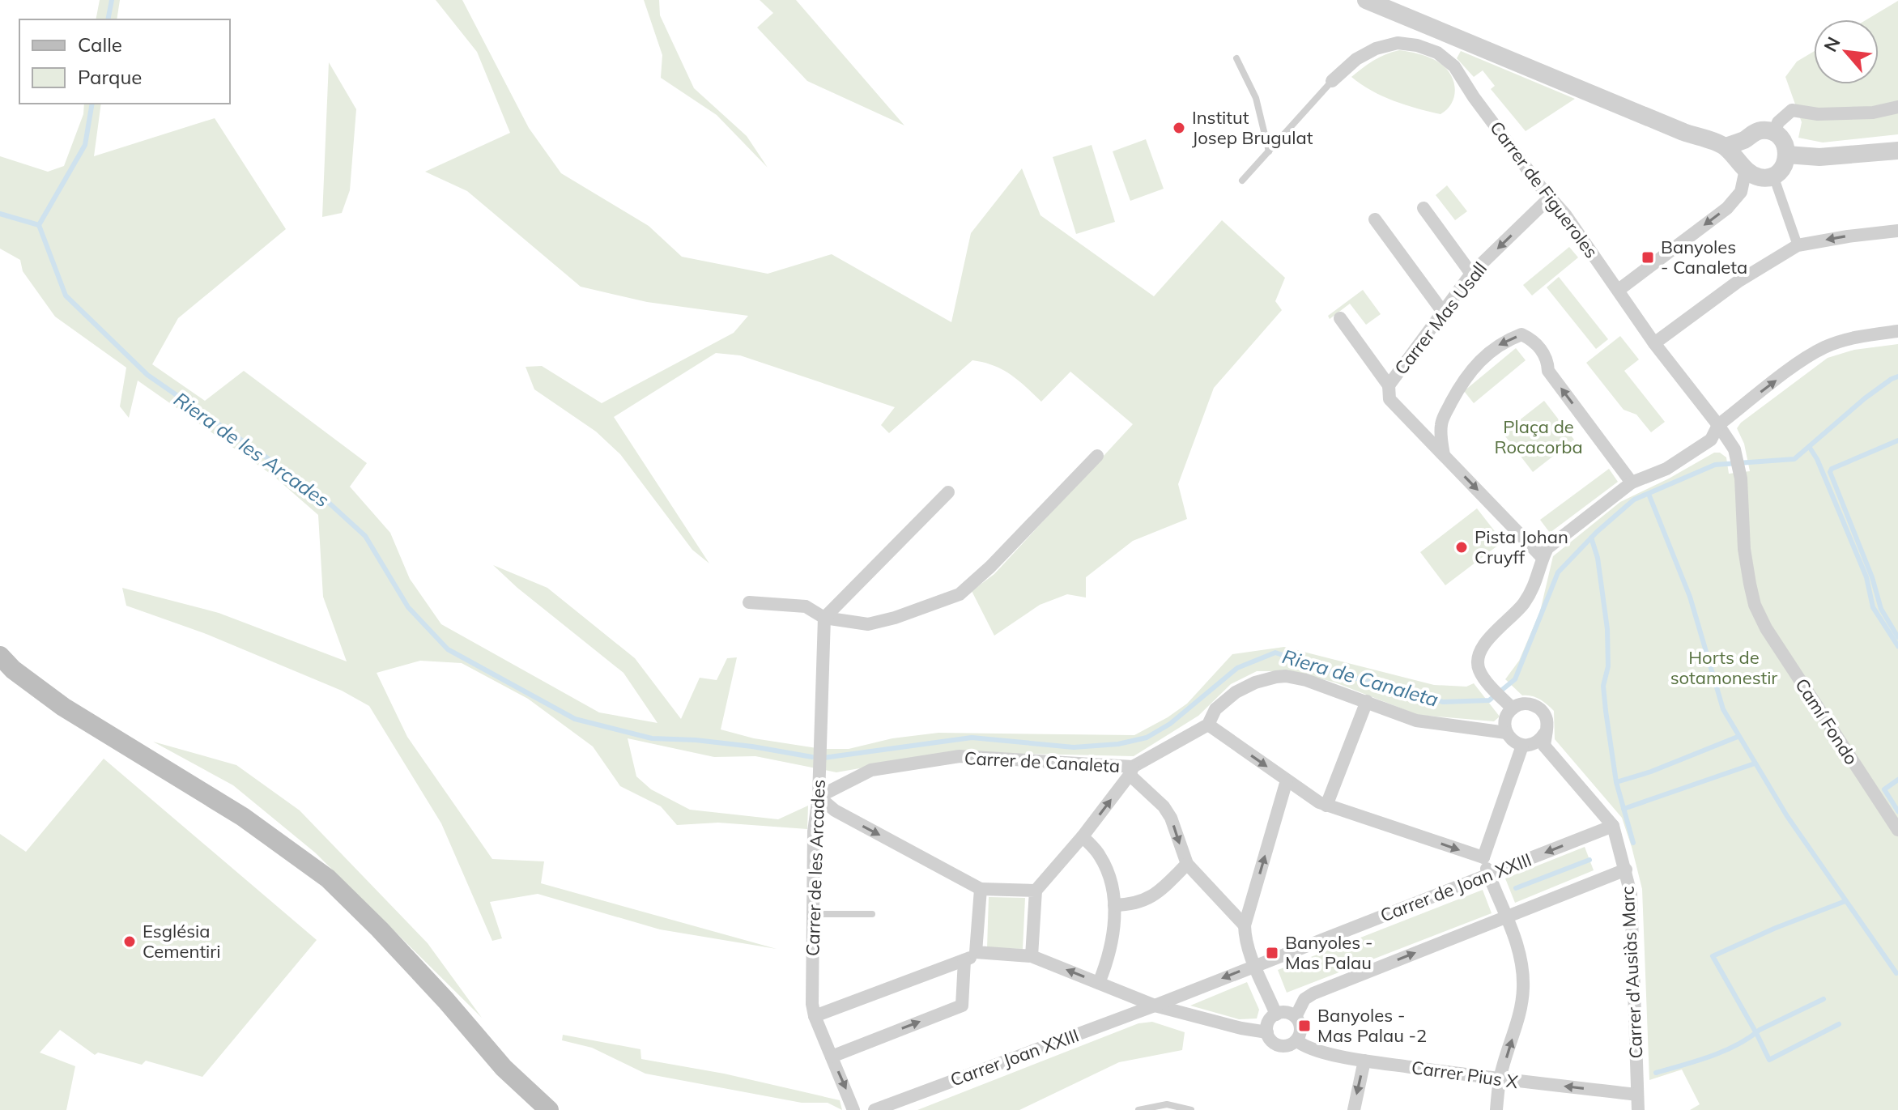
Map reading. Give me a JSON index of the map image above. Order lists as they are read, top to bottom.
{
  "streets": {
    "street": [
      "Carrer de Figueroles",
      "Carrer Mas Usall",
      "Camí Fondo",
      "Carrer de Canaleta",
      "Carrer de les Arcades",
      "Carrer de Joan XXIII",
      "Carrer d'Ausiàs Marc",
      "Carrer Joan XXIII",
      "Carrer Pius X"
    ]
  },
  "crossings": [
    ["Carrer de Figueroles", "Carrer Mas Usall"],
    ["Carrer de Figueroles", "Camí Fondo"],
    ["Carrer de Canaleta", "Carrer de les Arcades"],
    ["Carrer de Canaleta", "Carrer d'Ausiàs Marc"],
    ["Carrer de Joan XXIII", "Carrer d'Ausiàs Marc"],
    ["Carrer de Joan XXIII", "Carrer Joan XXIII"],
    ["Carrer d'Ausiàs Marc", "Carrer Pius X"]
  ],
  "one_way": ["Carrer Mas Usall", "Carrer Pius X"],
  "water": ["Riera de les Arcades", "Riera de Canaleta"],
  "parks": ["Plaça de Rocacorba", "Horts de sotamonestir"],
  "places": {
    "other": ["Institut Josep Brugulat", "Pista Johan Cruyff", "Església Cementiri"],
    "transit": ["Banyoles - Canaleta", "Banyoles - Mas Palau", "Banyoles - Mas Palau -2"]
  },
  "legend": ["Calle", "Parque"],
  "north": "top left"
}
